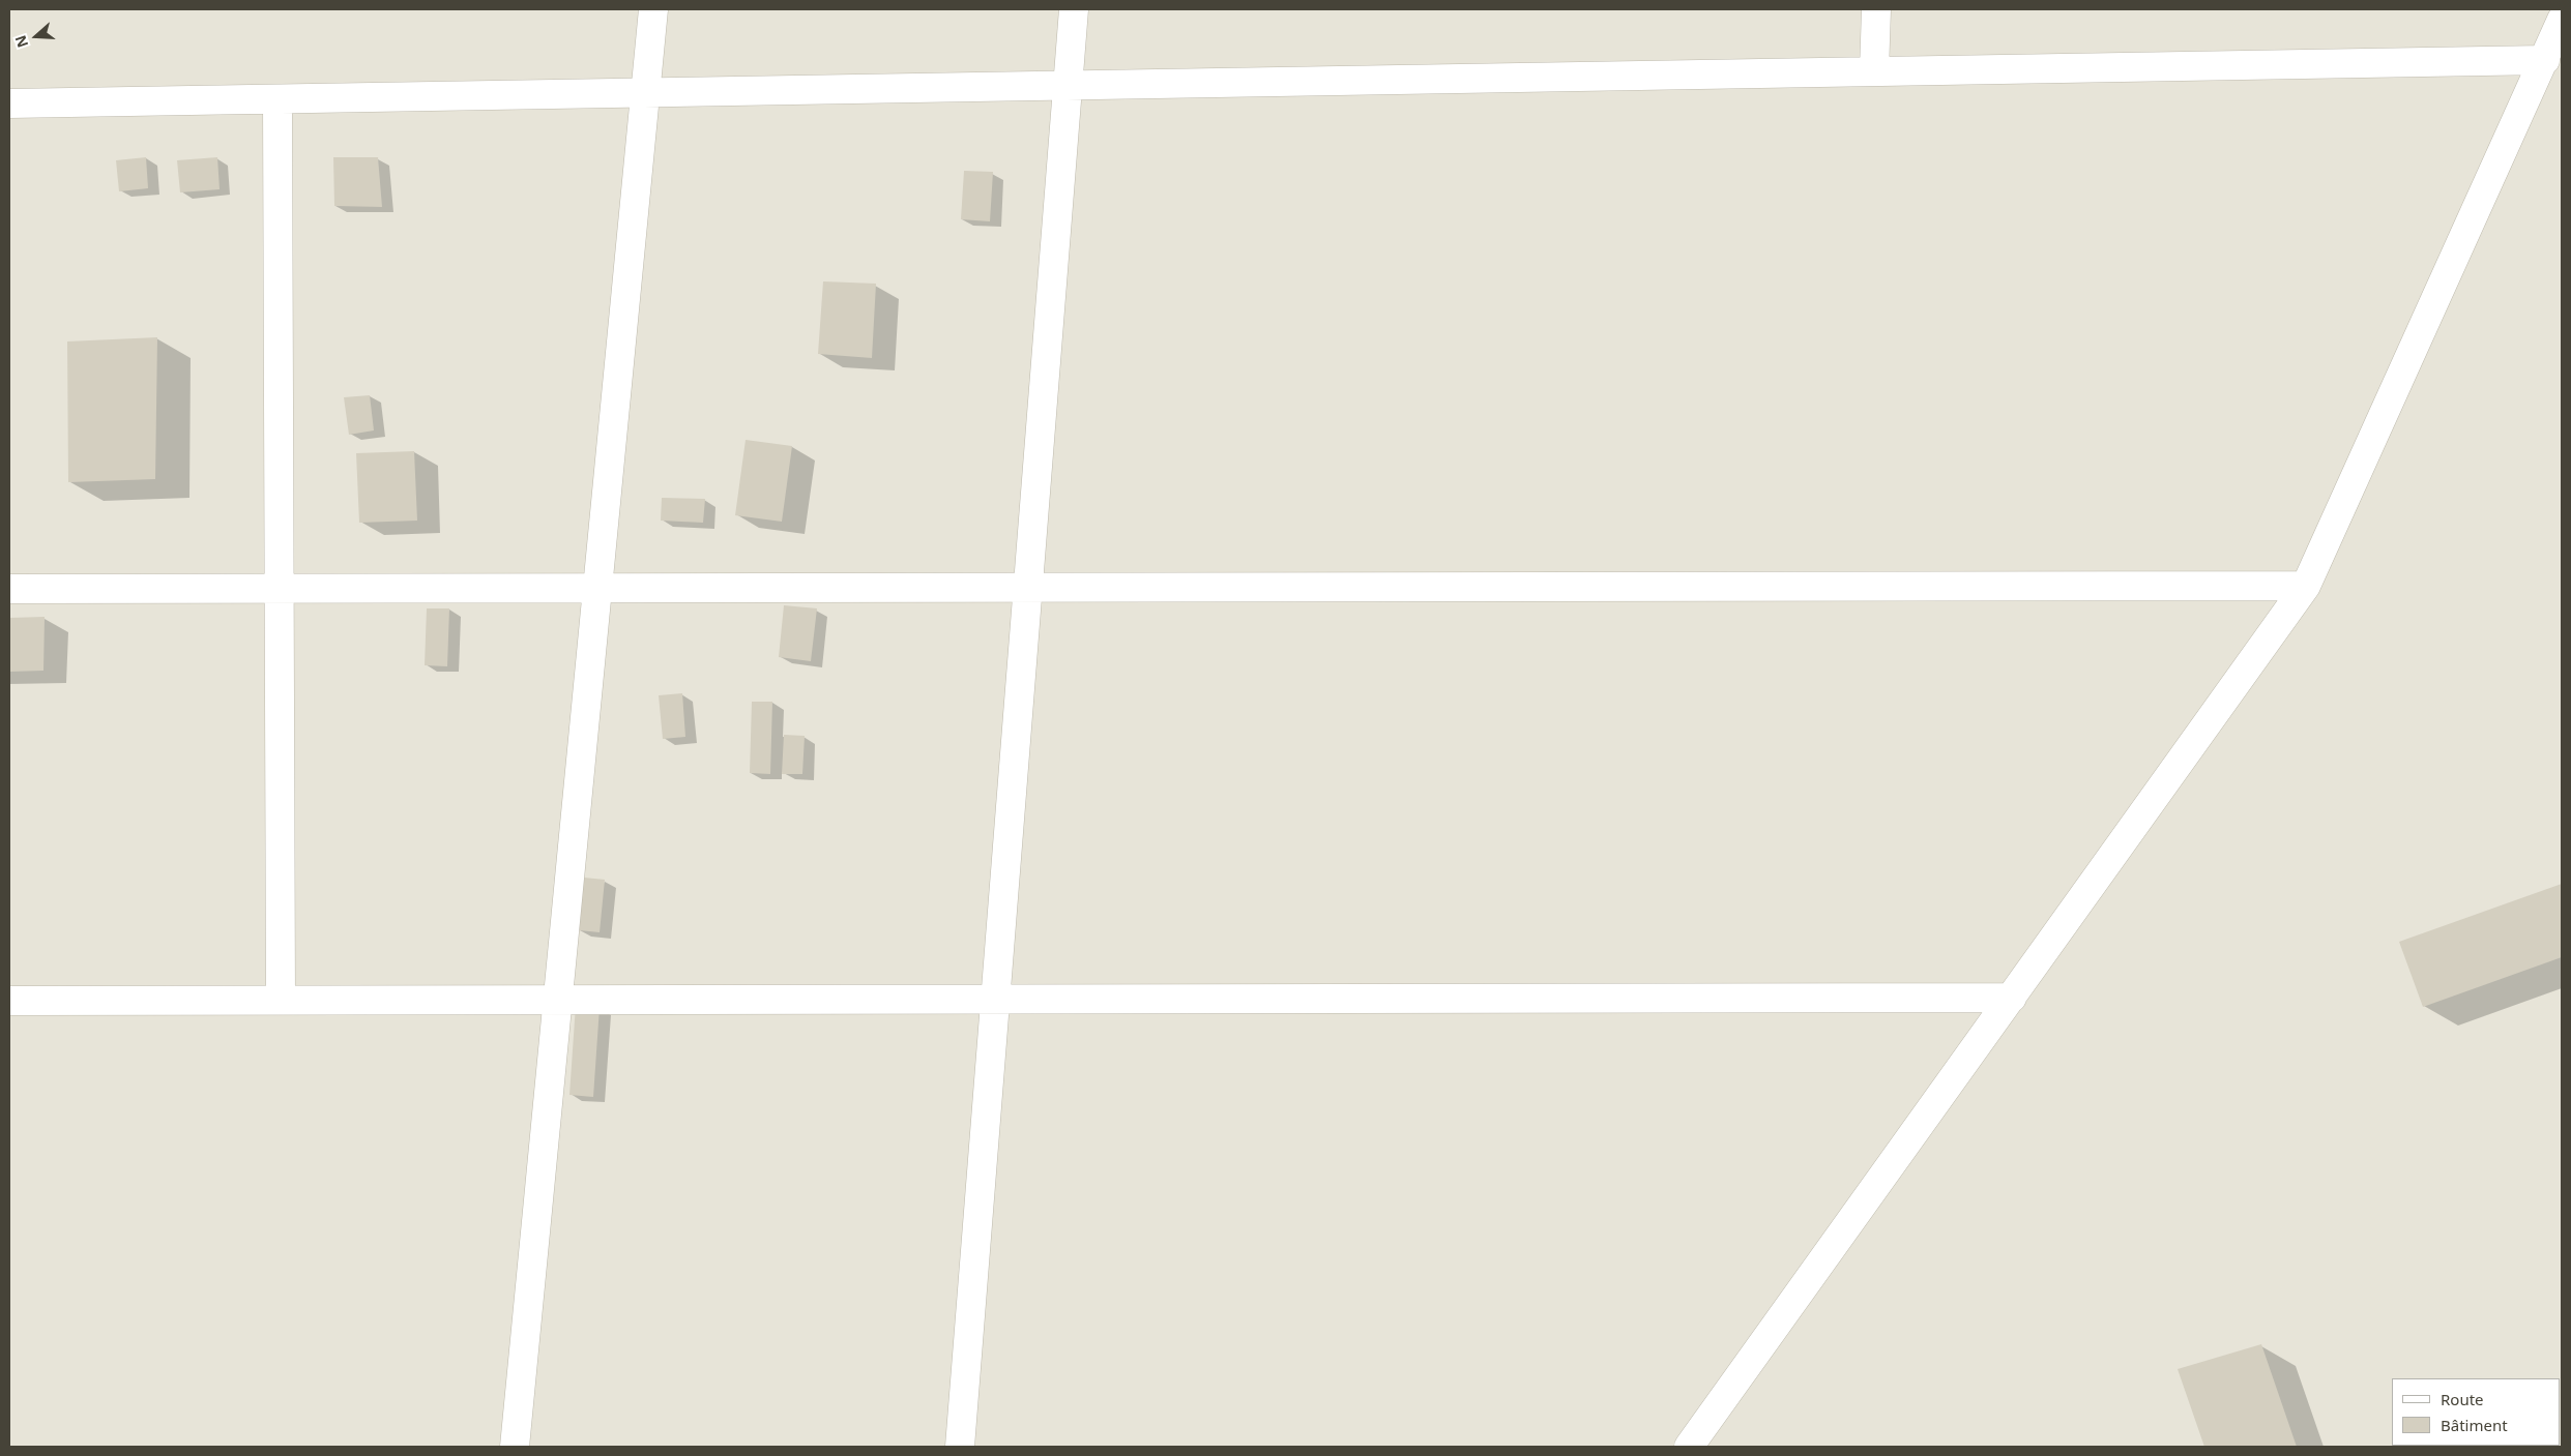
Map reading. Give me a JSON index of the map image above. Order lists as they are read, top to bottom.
{
  "legend": ["Route", "Bâtiment"],
  "north": "left"
}
